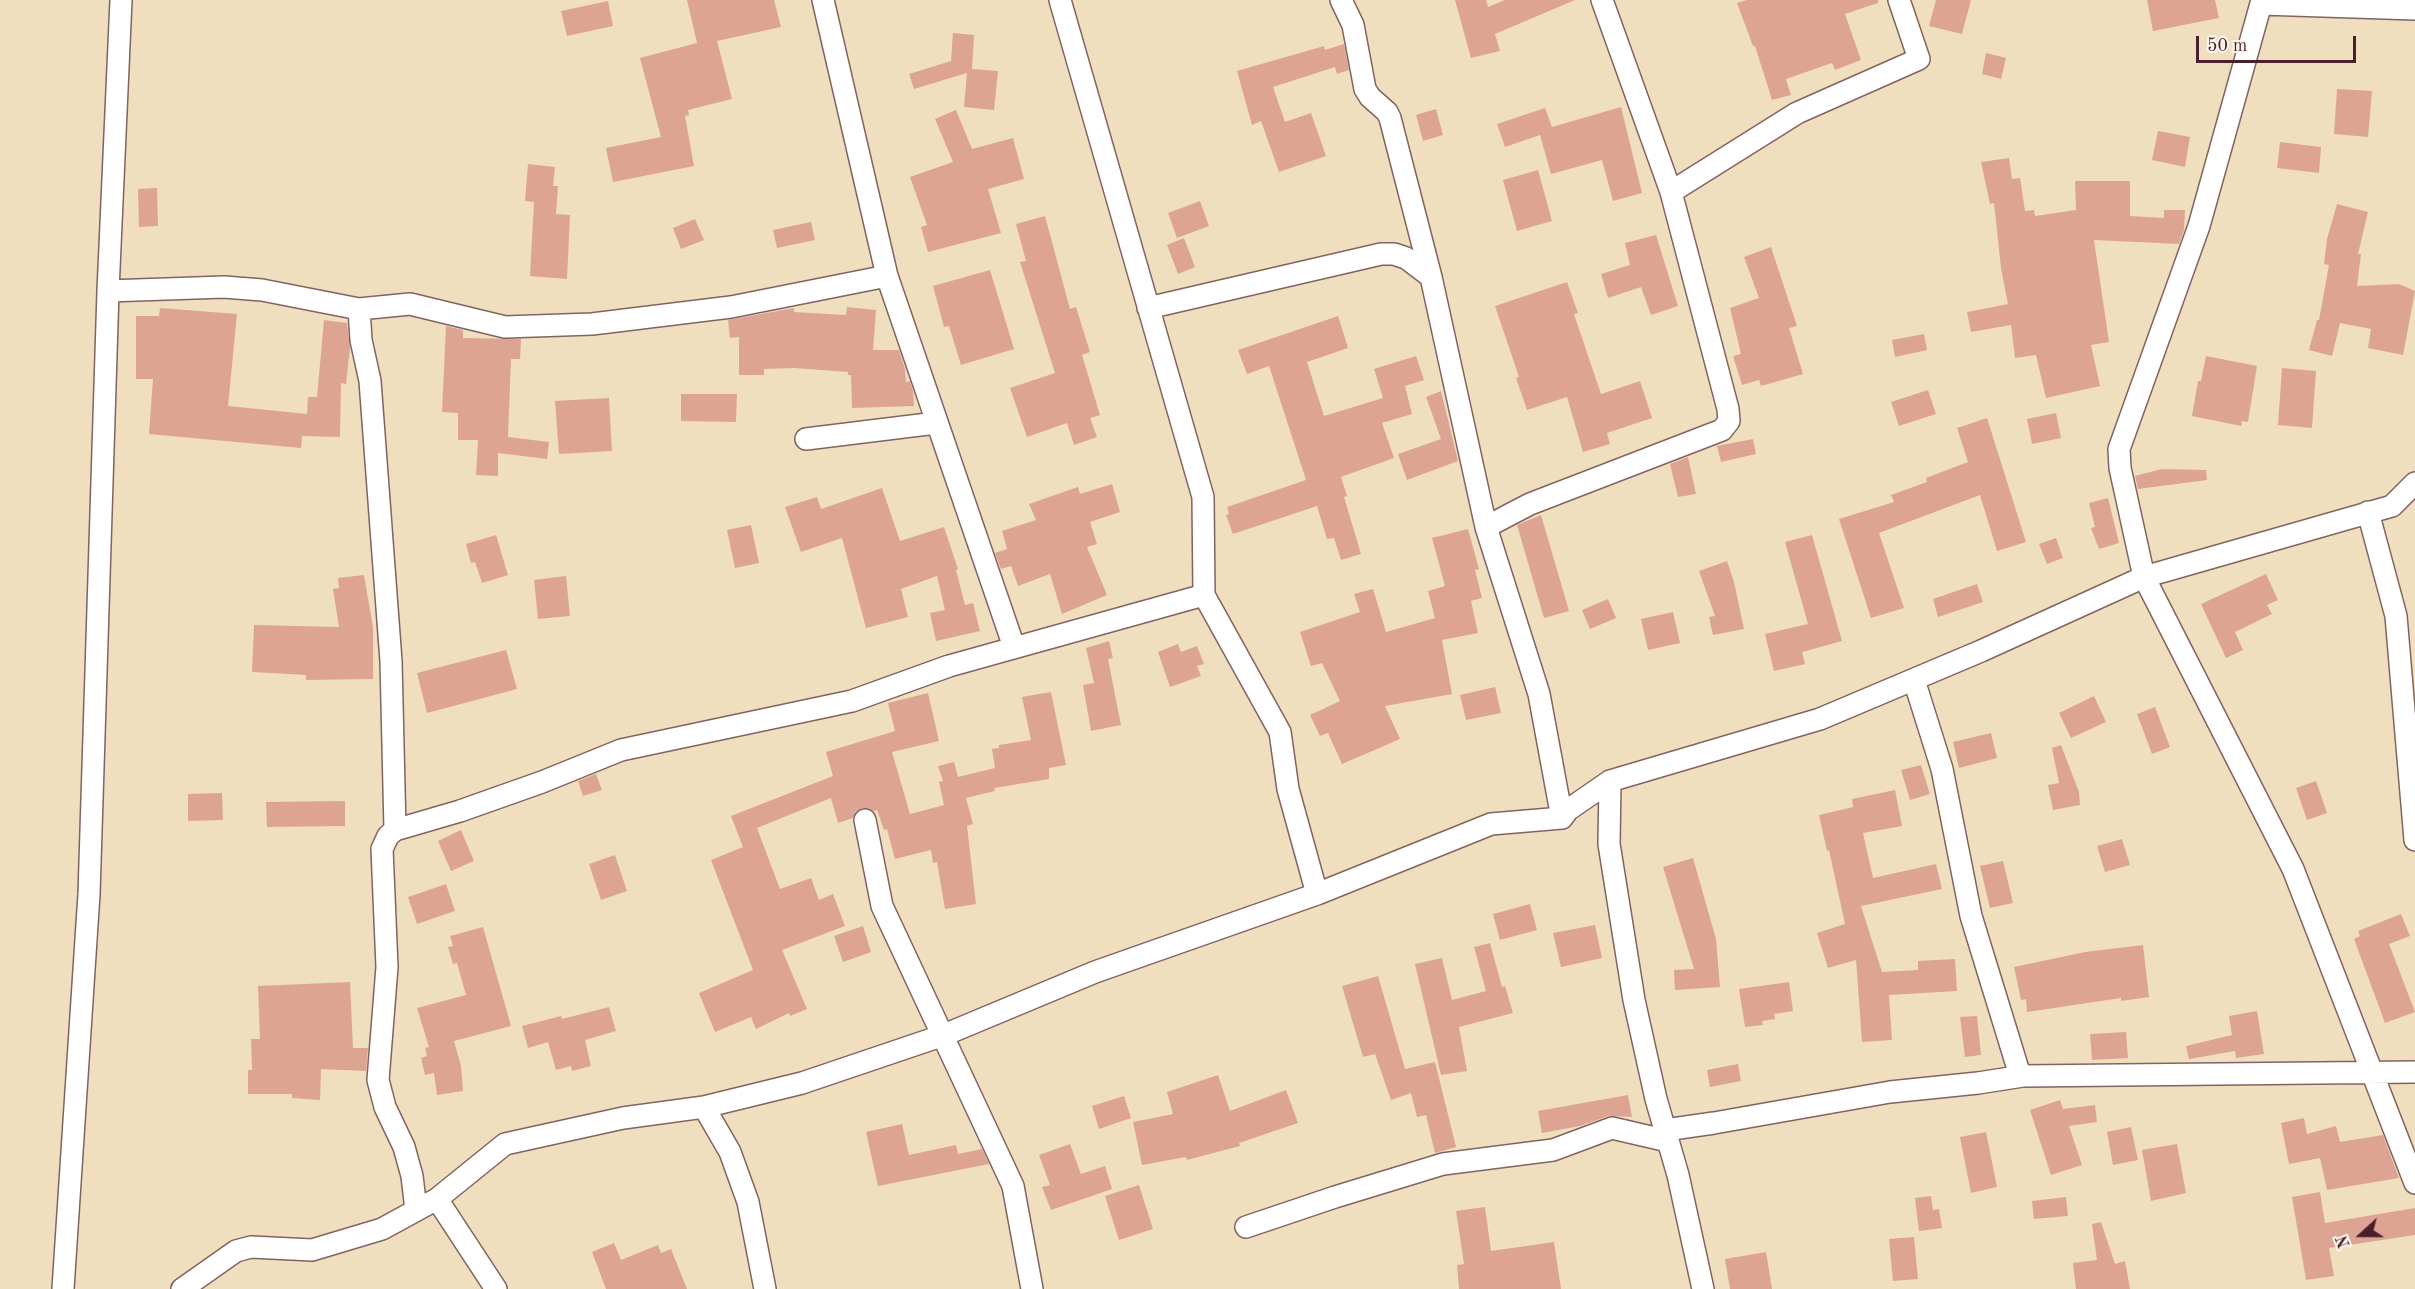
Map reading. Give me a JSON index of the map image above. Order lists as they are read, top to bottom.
{
  "scale_bar": "50 m",
  "north": "left"
}
